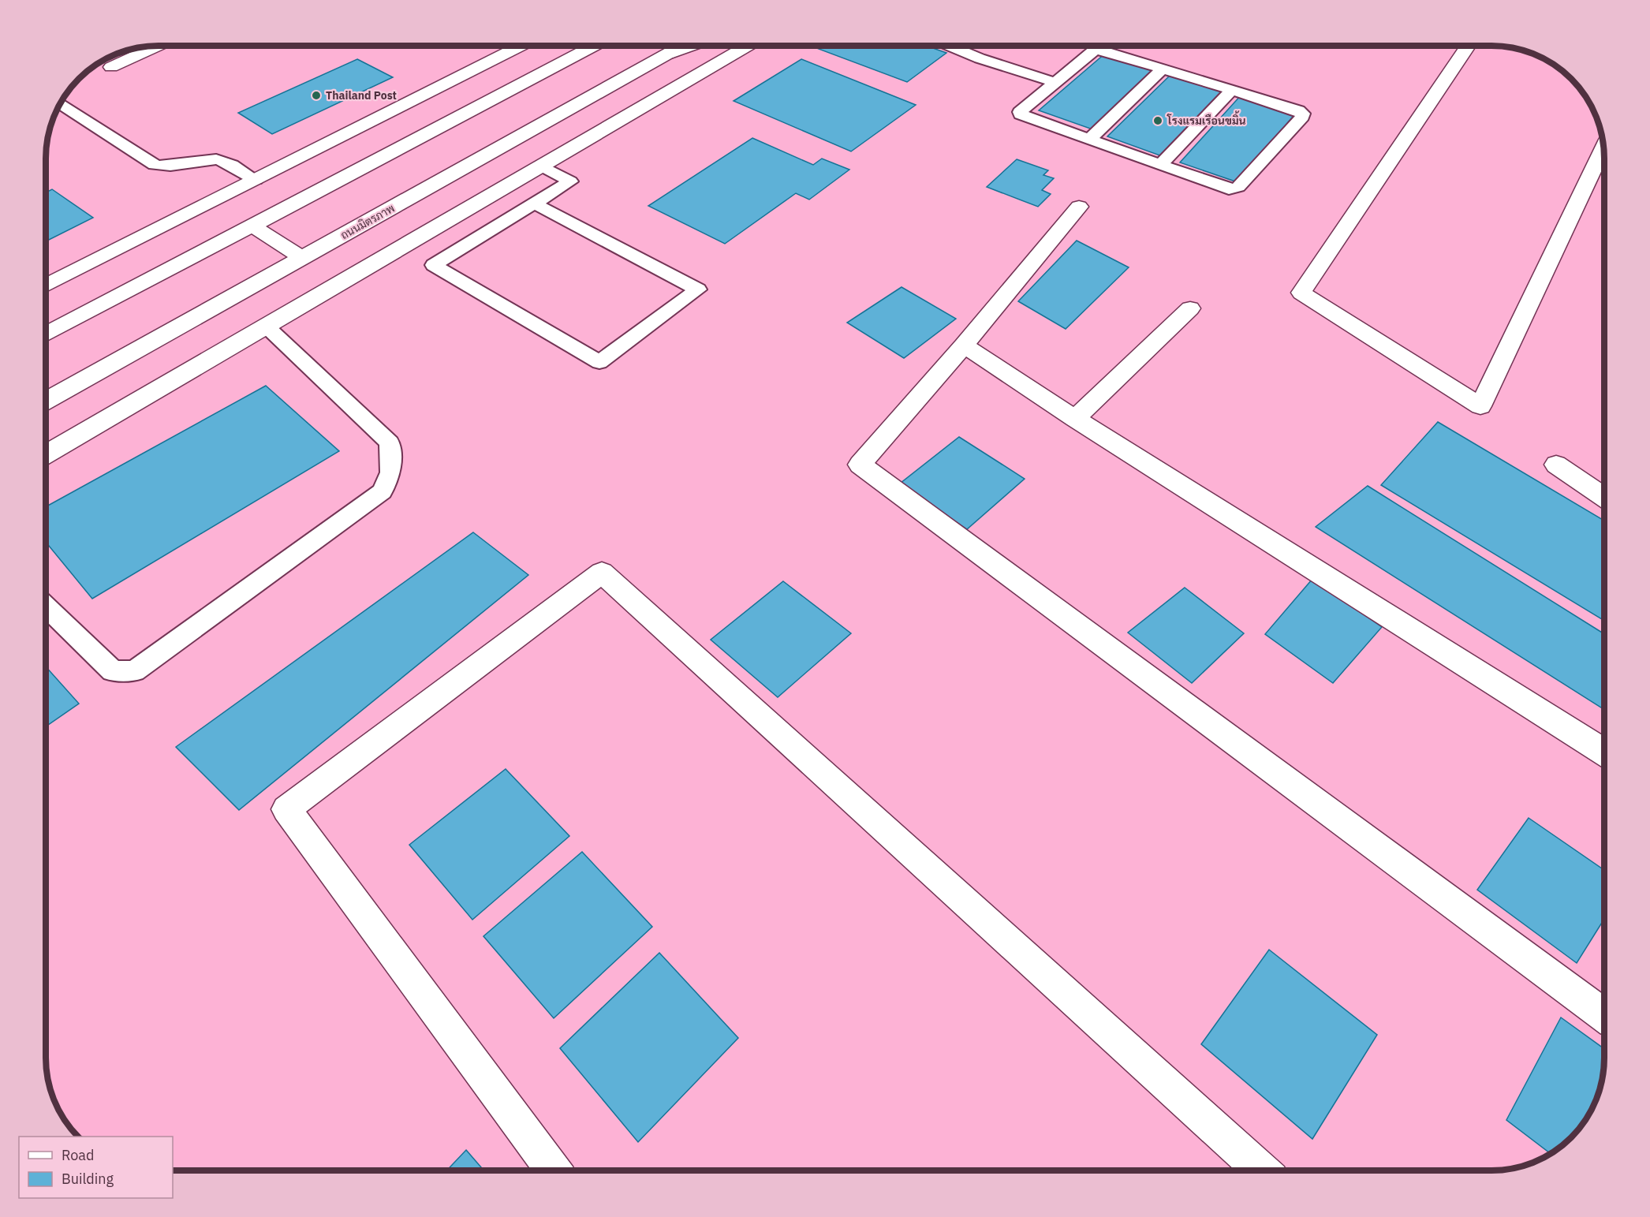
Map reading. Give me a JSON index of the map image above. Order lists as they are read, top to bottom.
{
  "streets": {
    "street": ["ถนนมิตรภาพ"]
  },
  "places": ["Thailand Post", "โรงแรมเรือนขมิ้น"],
  "legend": ["Road", "Building"]
}
